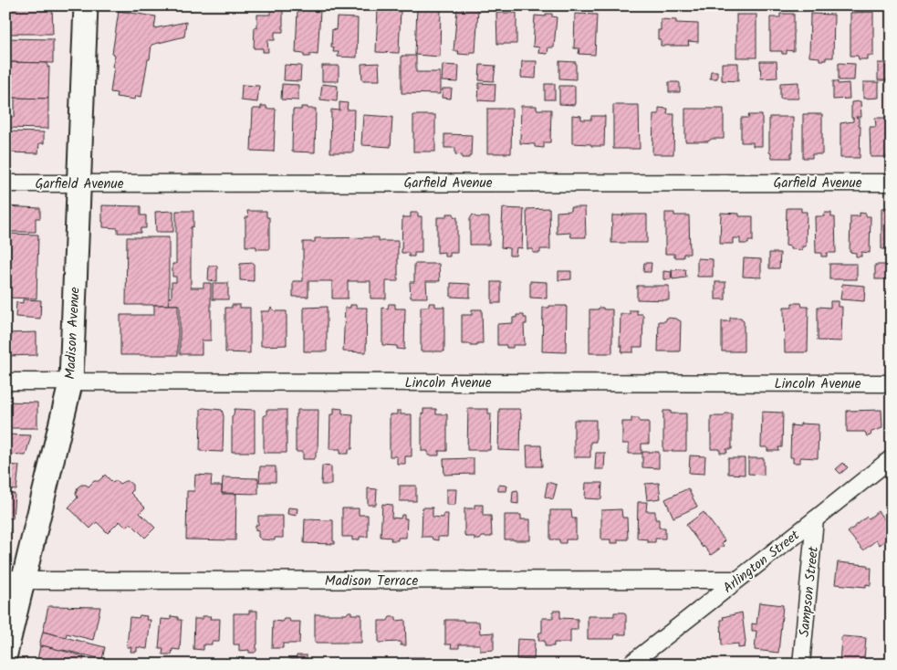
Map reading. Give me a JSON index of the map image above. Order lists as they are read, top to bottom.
{
  "streets": {
    "main road": ["Madison Avenue"],
    "street": [
      "Garfield Avenue",
      "Lincoln Avenue",
      "Arlington Street",
      "Madison Terrace",
      "Sampson Street"
    ]
  },
  "crossings": [
    ["Garfield Avenue", "Madison Avenue"],
    ["Madison Avenue", "Lincoln Avenue"],
    ["Madison Avenue", "Madison Terrace"],
    ["Arlington Street", "Madison Terrace"],
    ["Arlington Street", "Sampson Street"]
  ]
}
